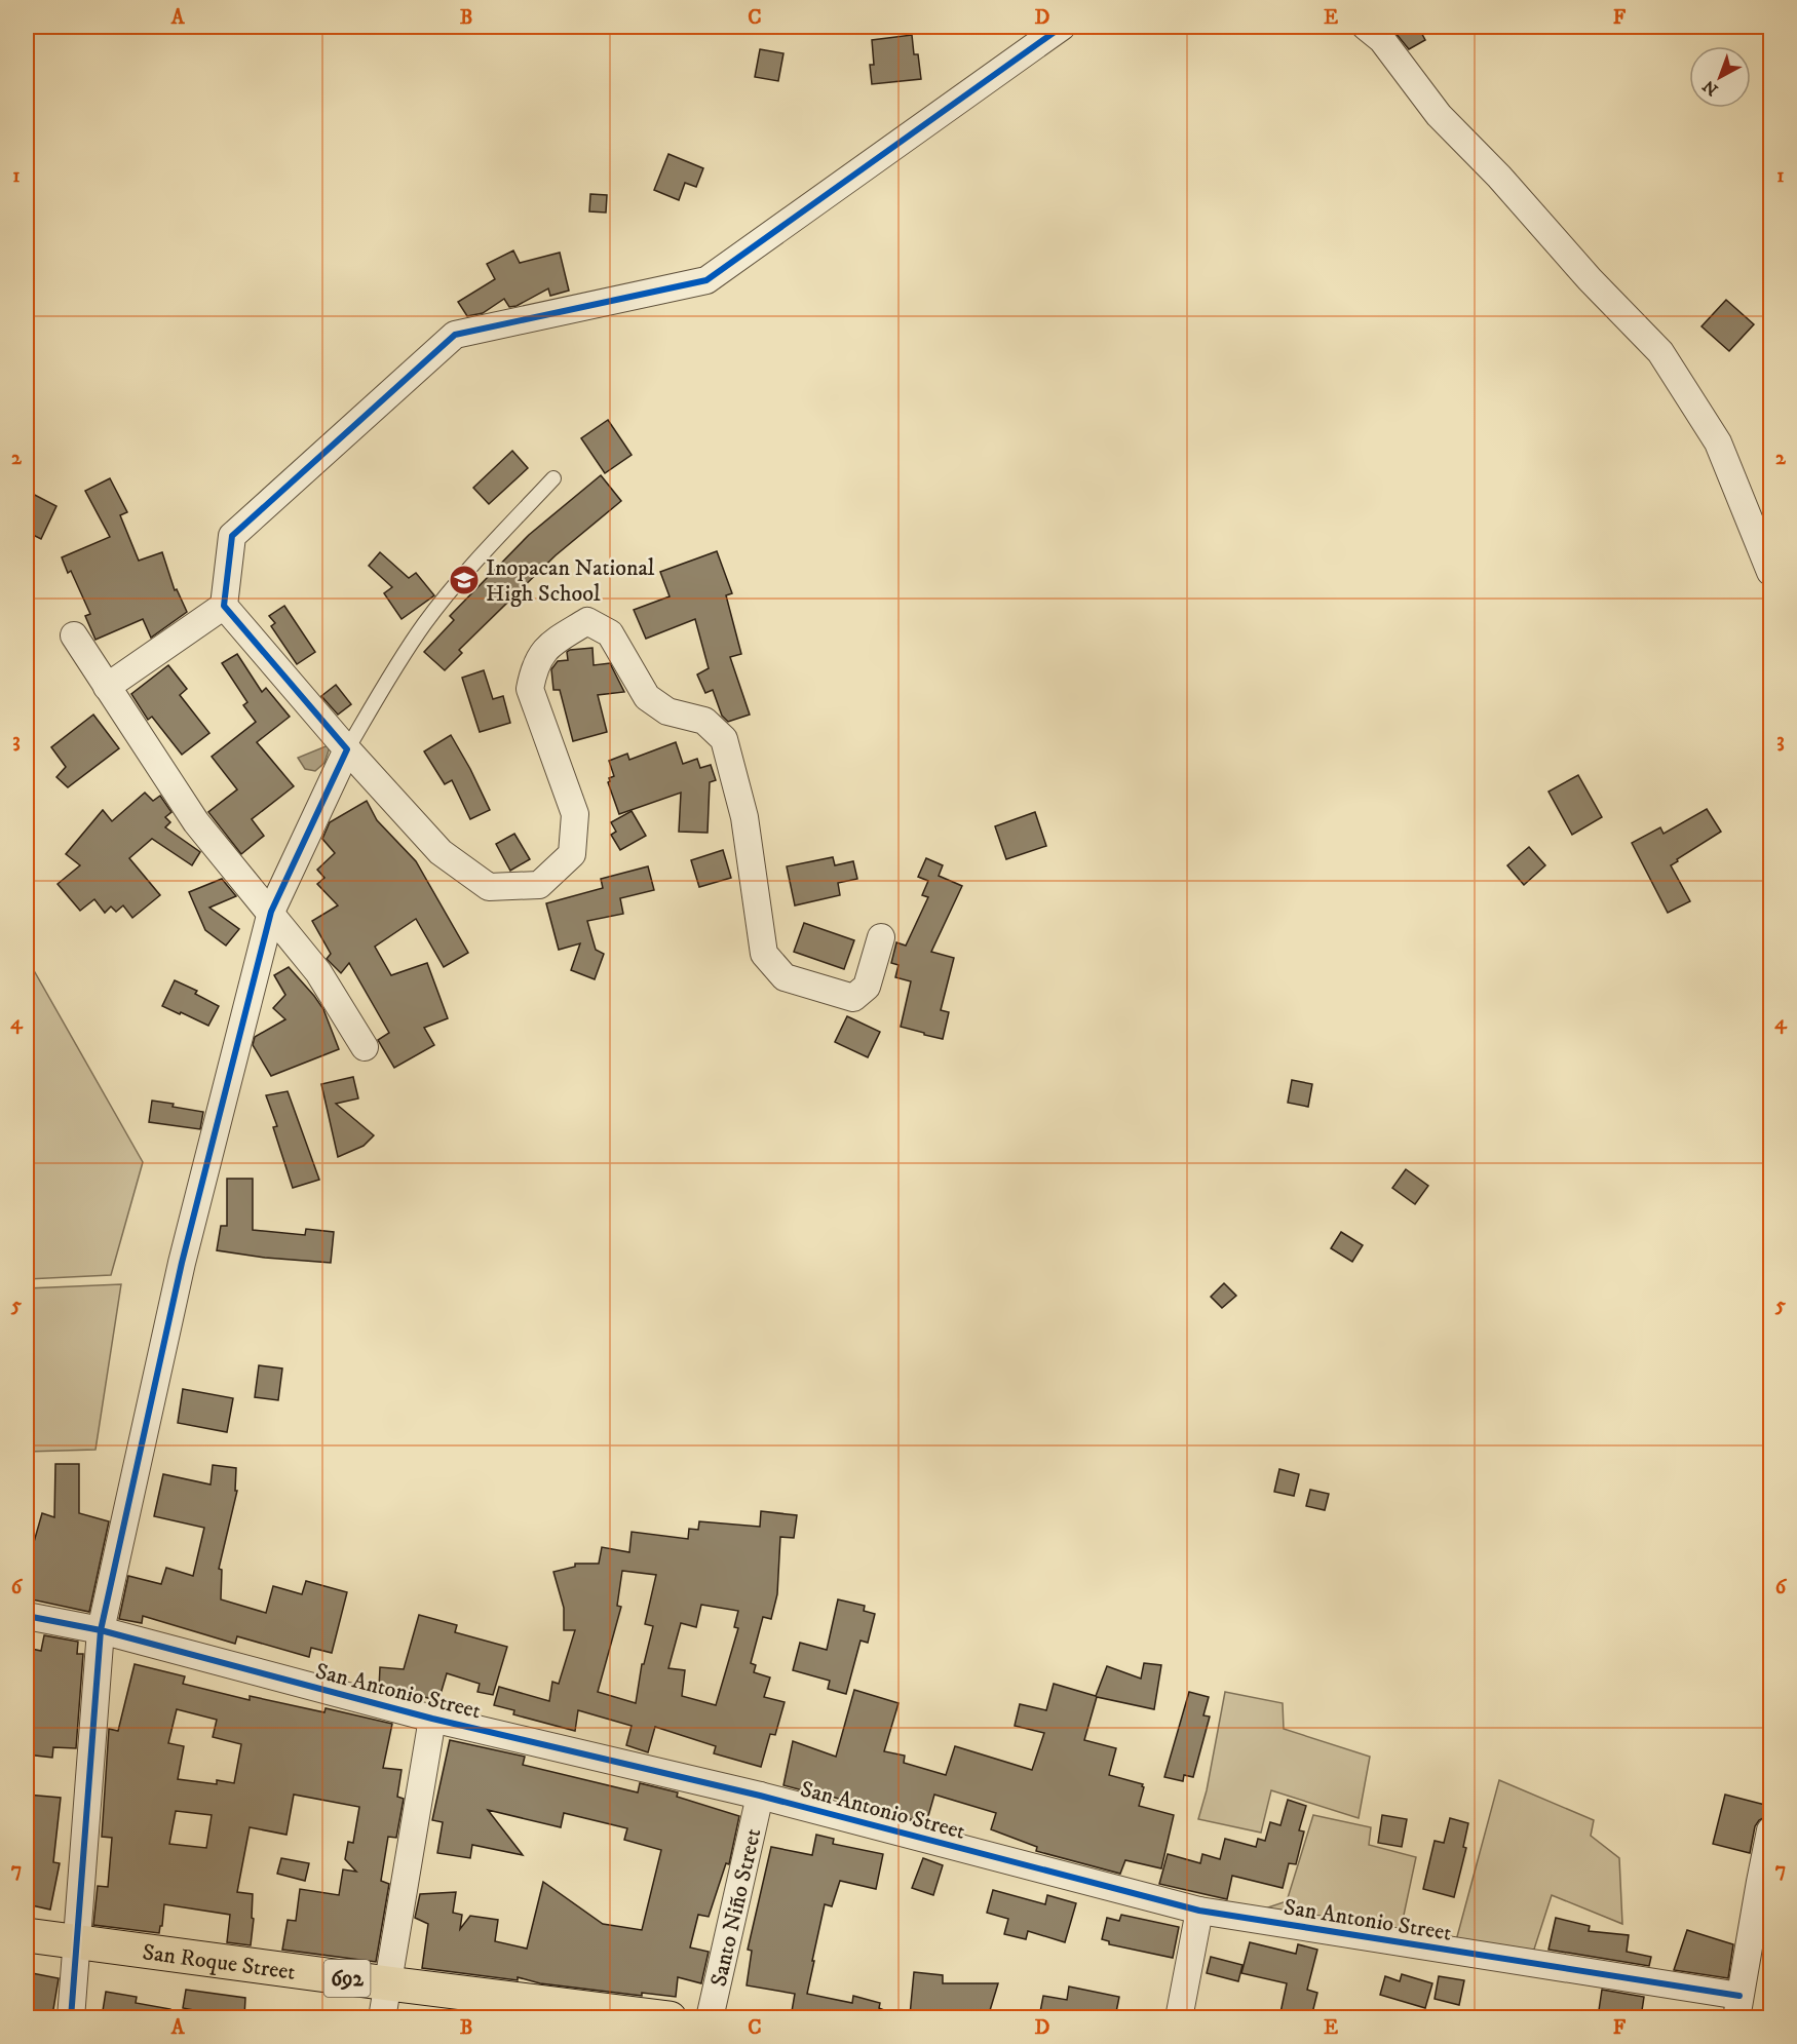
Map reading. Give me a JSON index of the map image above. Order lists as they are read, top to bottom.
{
  "streets": {
    "main road": ["San Roque Street", "692"],
    "street": ["San Antonio Street", "Santo Niño Street"]
  },
  "crossings": [
    ["San Antonio Street", "Santo Niño Street"]
  ],
  "places": {
    "school or university": ["Inopacan National High School"]
  },
  "north": "bottom left",
  "grid": {
    "columns": [
      "A",
      "B",
      "C",
      "D",
      "E",
      "F"
    ],
    "rows": [
      "1",
      "2",
      "3",
      "4",
      "5",
      "6",
      "7"
    ]
  }
}
